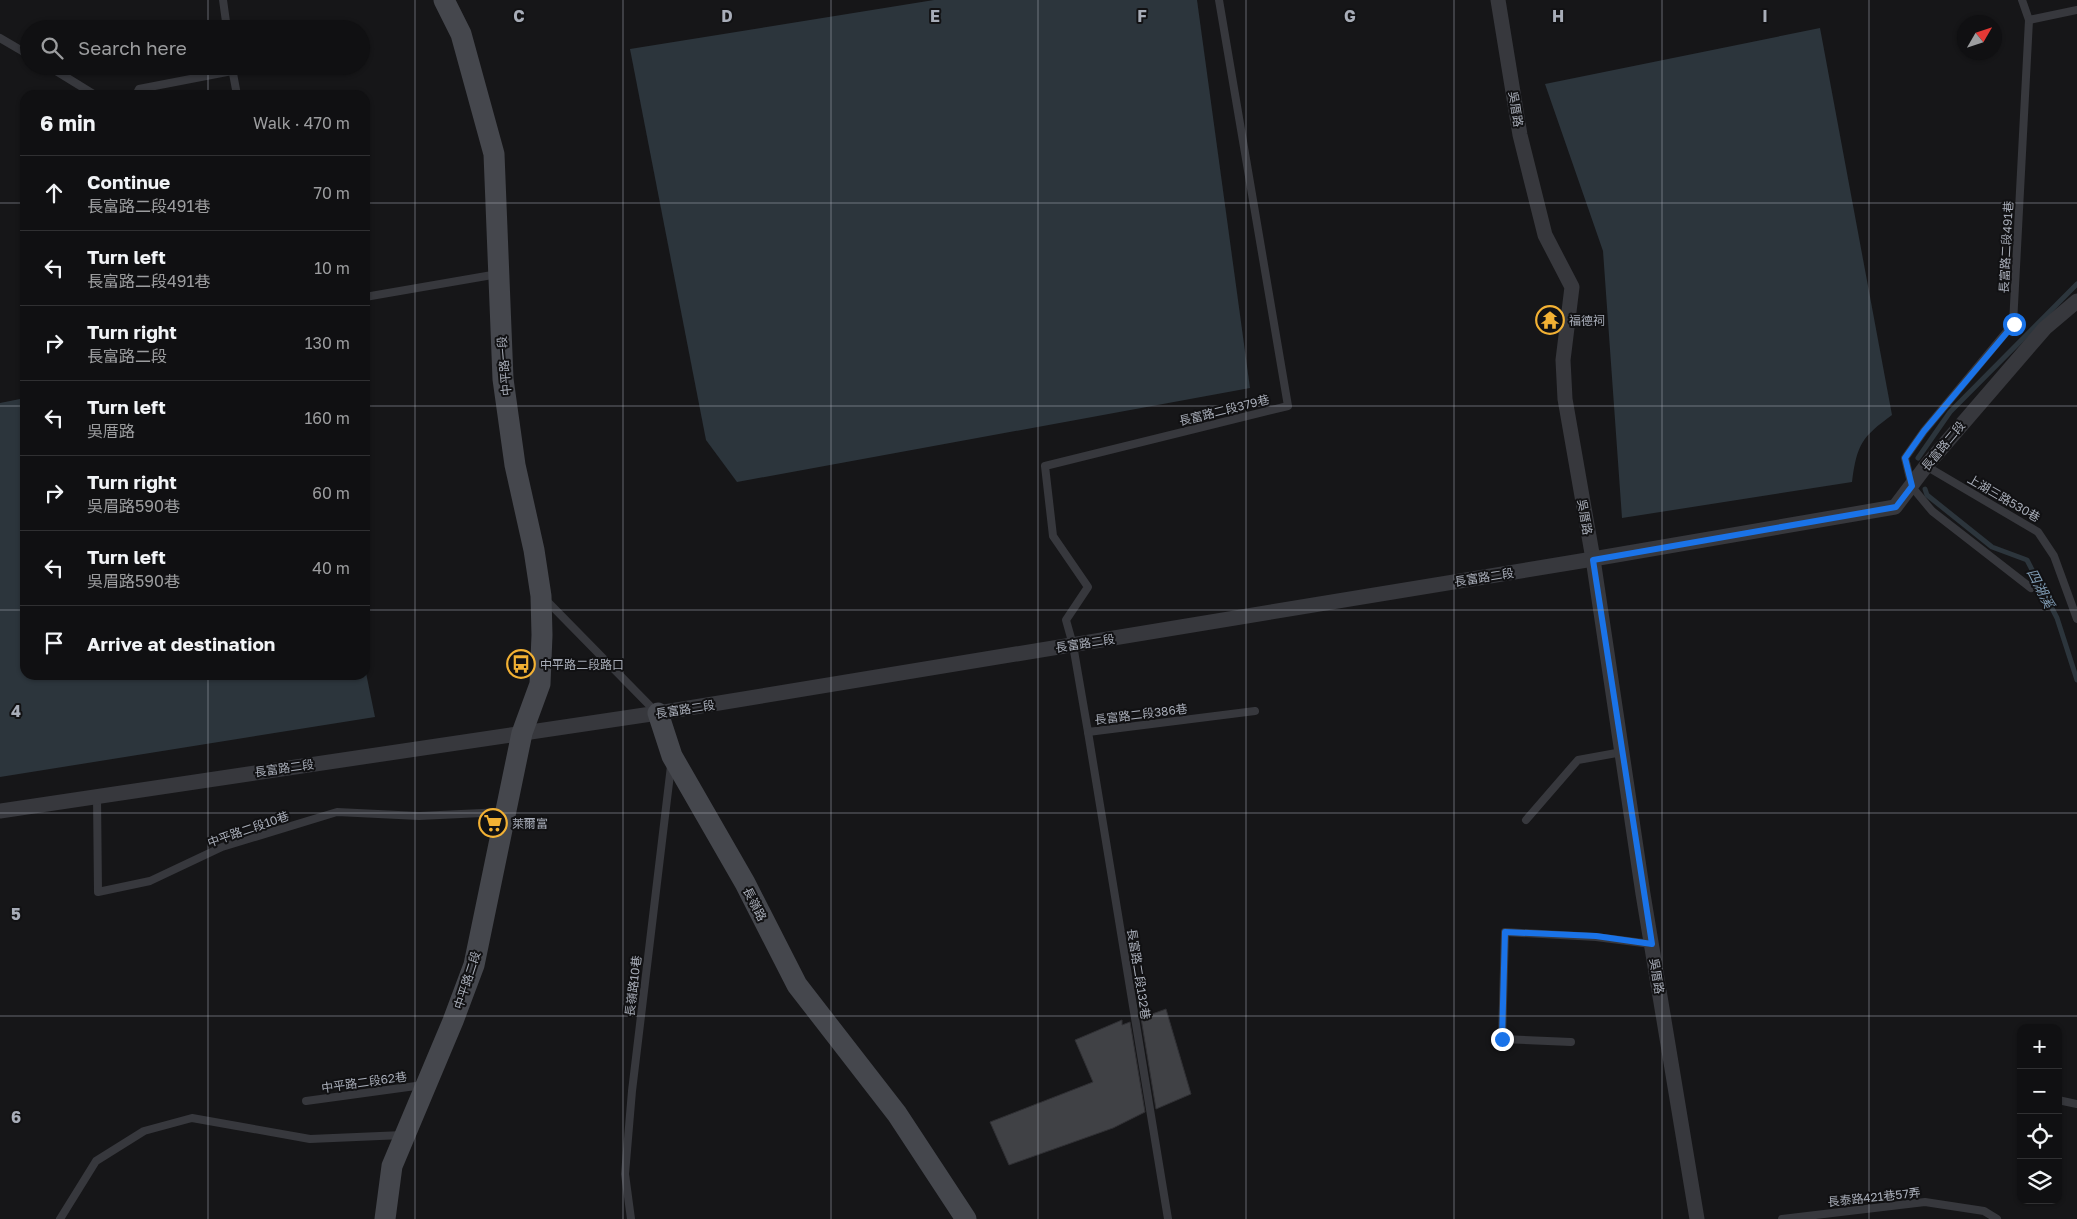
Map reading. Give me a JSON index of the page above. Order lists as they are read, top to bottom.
{
  "streets": {
    "street": [
      "吳厝路",
      "中平路一段",
      "長富路二段",
      "長嶺路",
      "中平路二段"
    ],
    "lane": [
      "長富路二段491巷",
      "長富路二段379巷",
      "上湖三路530巷",
      "長富路二段386巷",
      "中平路二段10巷",
      "長富路二段132巷",
      "長嶺路10巷",
      "中平路二段62巷",
      "長泰路421巷57弄"
    ]
  },
  "crossings": [
    ["吳厝路", "長富路二段"],
    ["長富路二段491巷", "長富路二段"],
    ["中平路一段", "長富路二段"],
    ["中平路一段", "長嶺路"],
    ["中平路一段", "中平路二段"],
    ["長富路二段379巷", "長富路二段"],
    ["長富路二段379巷", "長富路二段386巷"],
    ["長富路二段", "上湖三路530巷"],
    ["長富路二段", "長富路二段386巷"],
    ["長富路二段", "中平路二段10巷"],
    ["長富路二段", "長嶺路"],
    ["長富路二段", "中平路二段"],
    ["長富路二段386巷", "長富路二段132巷"],
    ["中平路二段10巷", "中平路二段"],
    ["長嶺路", "長嶺路10巷"],
    ["中平路二段", "中平路二段62巷"]
  ],
  "water": ["四湖溪"],
  "places": {
    "temple": ["福德祠"],
    "bus stop": ["中平路二段路口"],
    "supermarket": ["萊爾富"]
  },
  "north": "top right",
  "page": {
    "search": "Search here",
    "heading": ["6 min", "Walk · 470 m"],
    "list": [
      ["Continue", "長富路二段491巷", "70 m"],
      ["Turn left", "長富路二段491巷", "10 m"],
      ["Turn right", "長富路二段", "130 m"],
      ["Turn left", "吳厝路", "160 m"],
      ["Turn right", "吳眉路590巷", "60 m"],
      ["Turn left", "吳眉路590巷", "40 m"],
      "Arrive at destination"
    ],
    "map_buttons": ["+", "−"]
  },
  "grid": {
    "columns": [
      "C",
      "D",
      "E",
      "F",
      "G",
      "H",
      "I"
    ],
    "rows": ["4", "5", "6"]
  }
}
